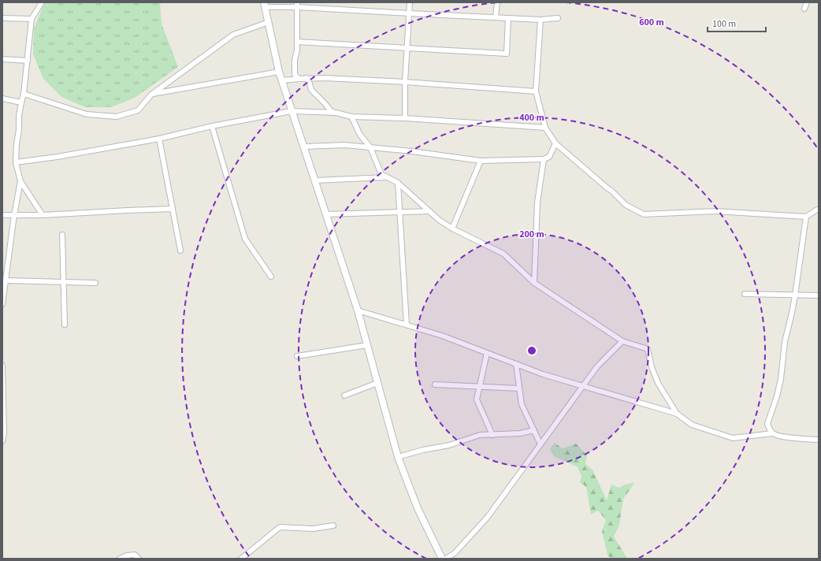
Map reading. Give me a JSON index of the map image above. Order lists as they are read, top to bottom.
{
  "scale_bar": "100 m",
  "rings": ["600 m", "400 m", "200 m"]
}
